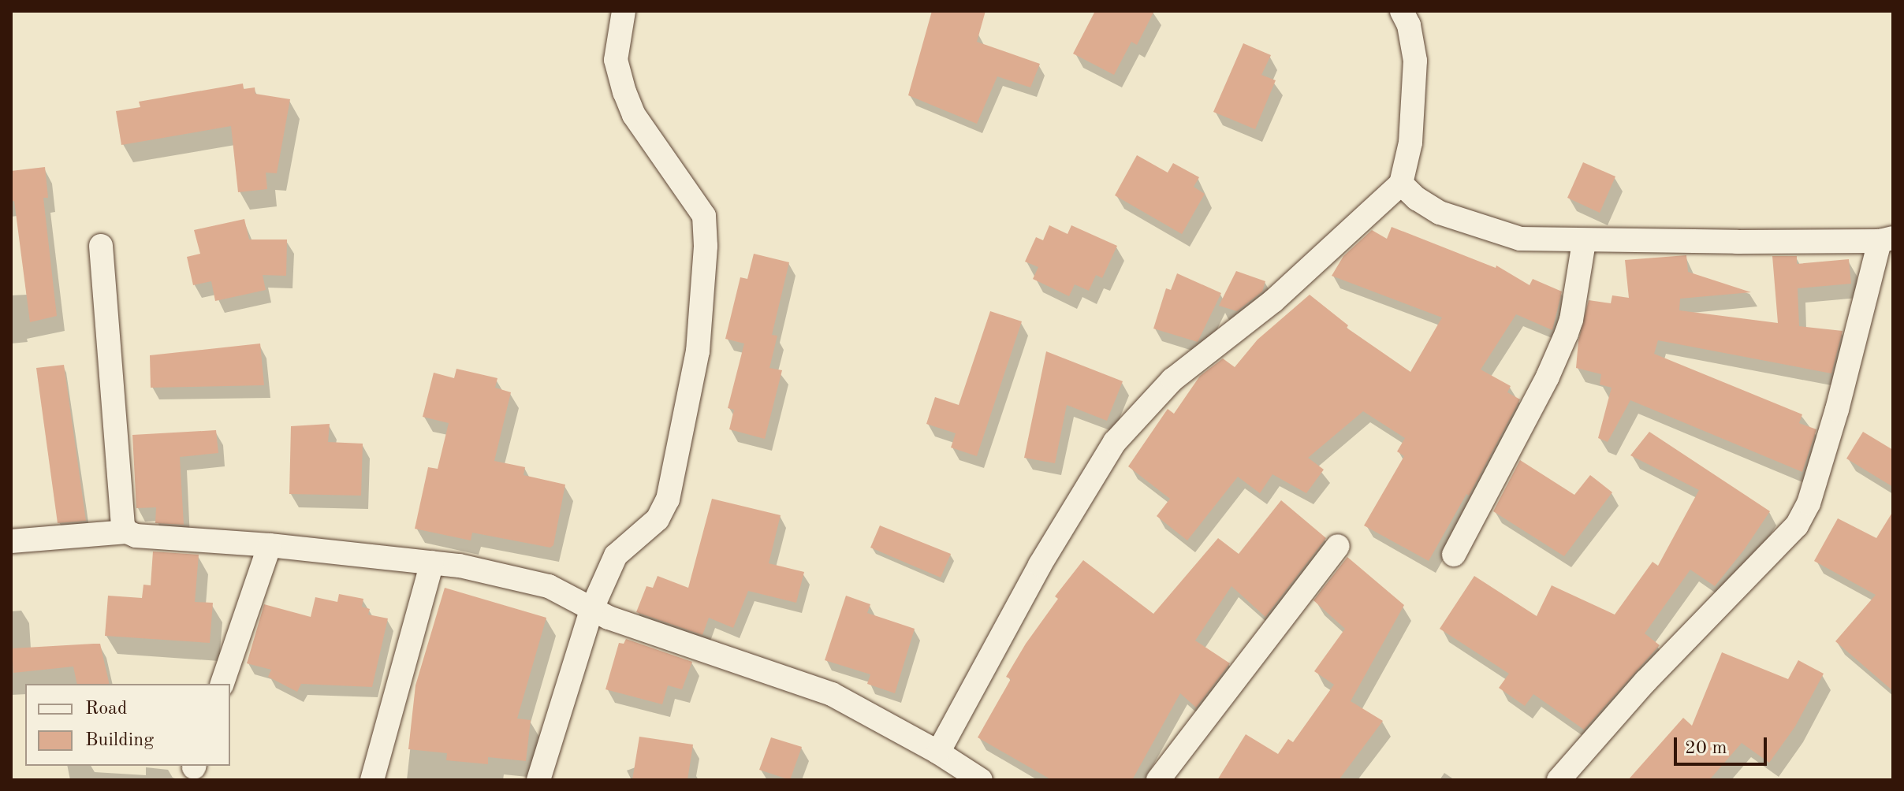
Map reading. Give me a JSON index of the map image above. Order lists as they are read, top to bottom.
{
  "legend": ["Road", "Building"],
  "scale_bar": "20 m"
}
